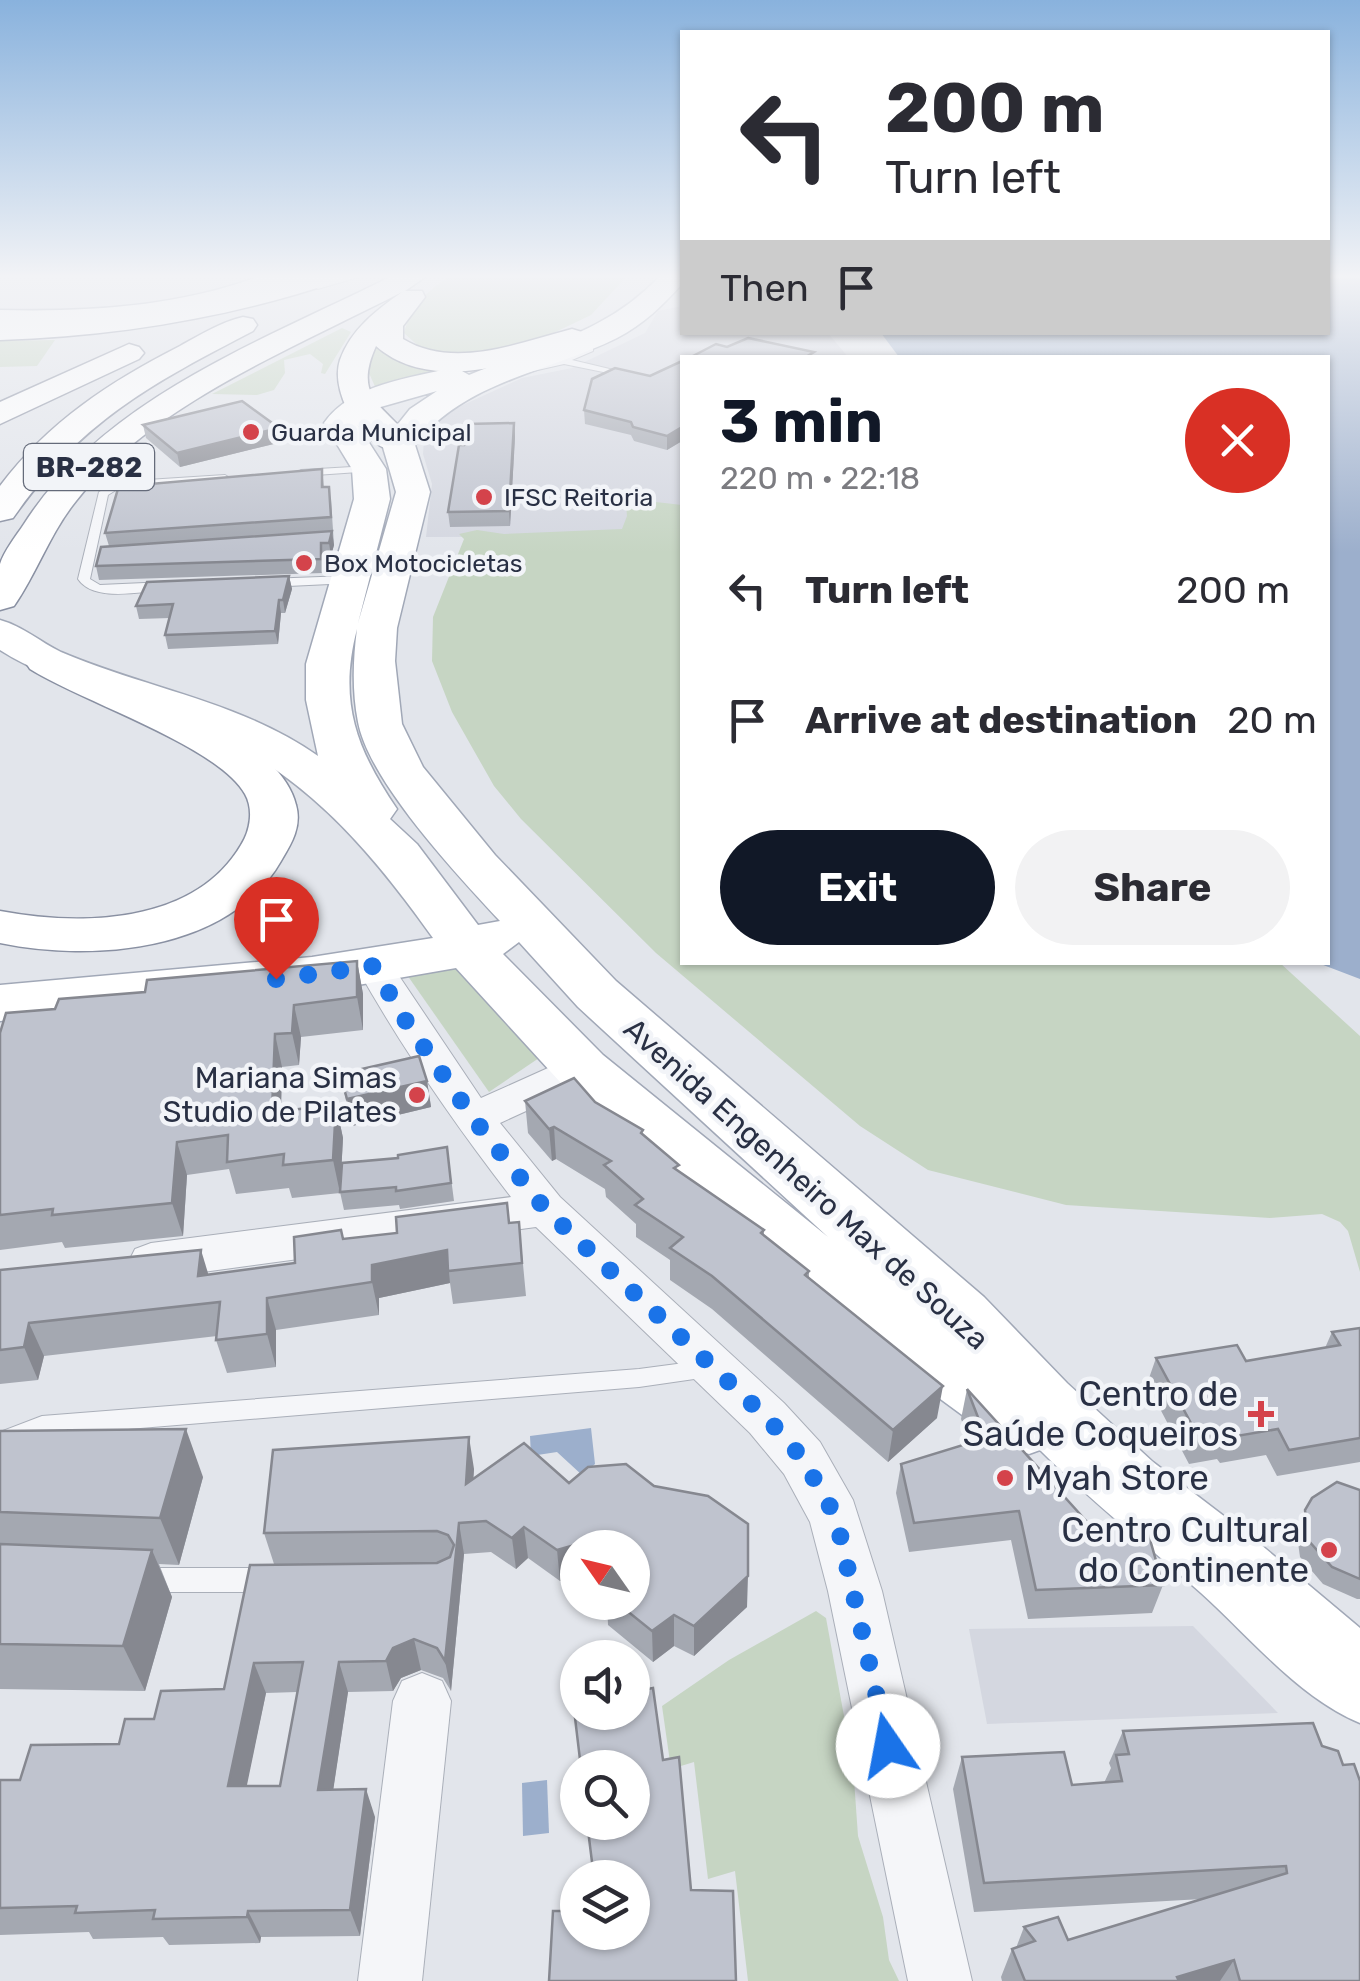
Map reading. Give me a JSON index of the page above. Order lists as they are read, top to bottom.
{
  "streets": {
    "main road": ["BR-282", "Avenida Engenheiro Max de Souza"]
  },
  "places": {
    "other": [
      "Guarda Municipal",
      "IFSC Reitoria",
      "Box Motocicletas",
      "Mariana Simas Studio de Pilates",
      "Myah Store",
      "Centro Cultural do Continente"
    ],
    "health": ["Centro de Saúde Coqueiros"]
  },
  "north": "top left",
  "page": {
    "turn": ["200 m", "Turn left"],
    "then": "Then",
    "heading": ["3 min", "220 m · 22:18"],
    "list": [
      {
        "name": "Turn left",
        "value": "200 m"
      },
      {
        "name": "Arrive at destination",
        "value": "20 m"
      }
    ],
    "buttons": ["Exit", "Share"]
  }
}
